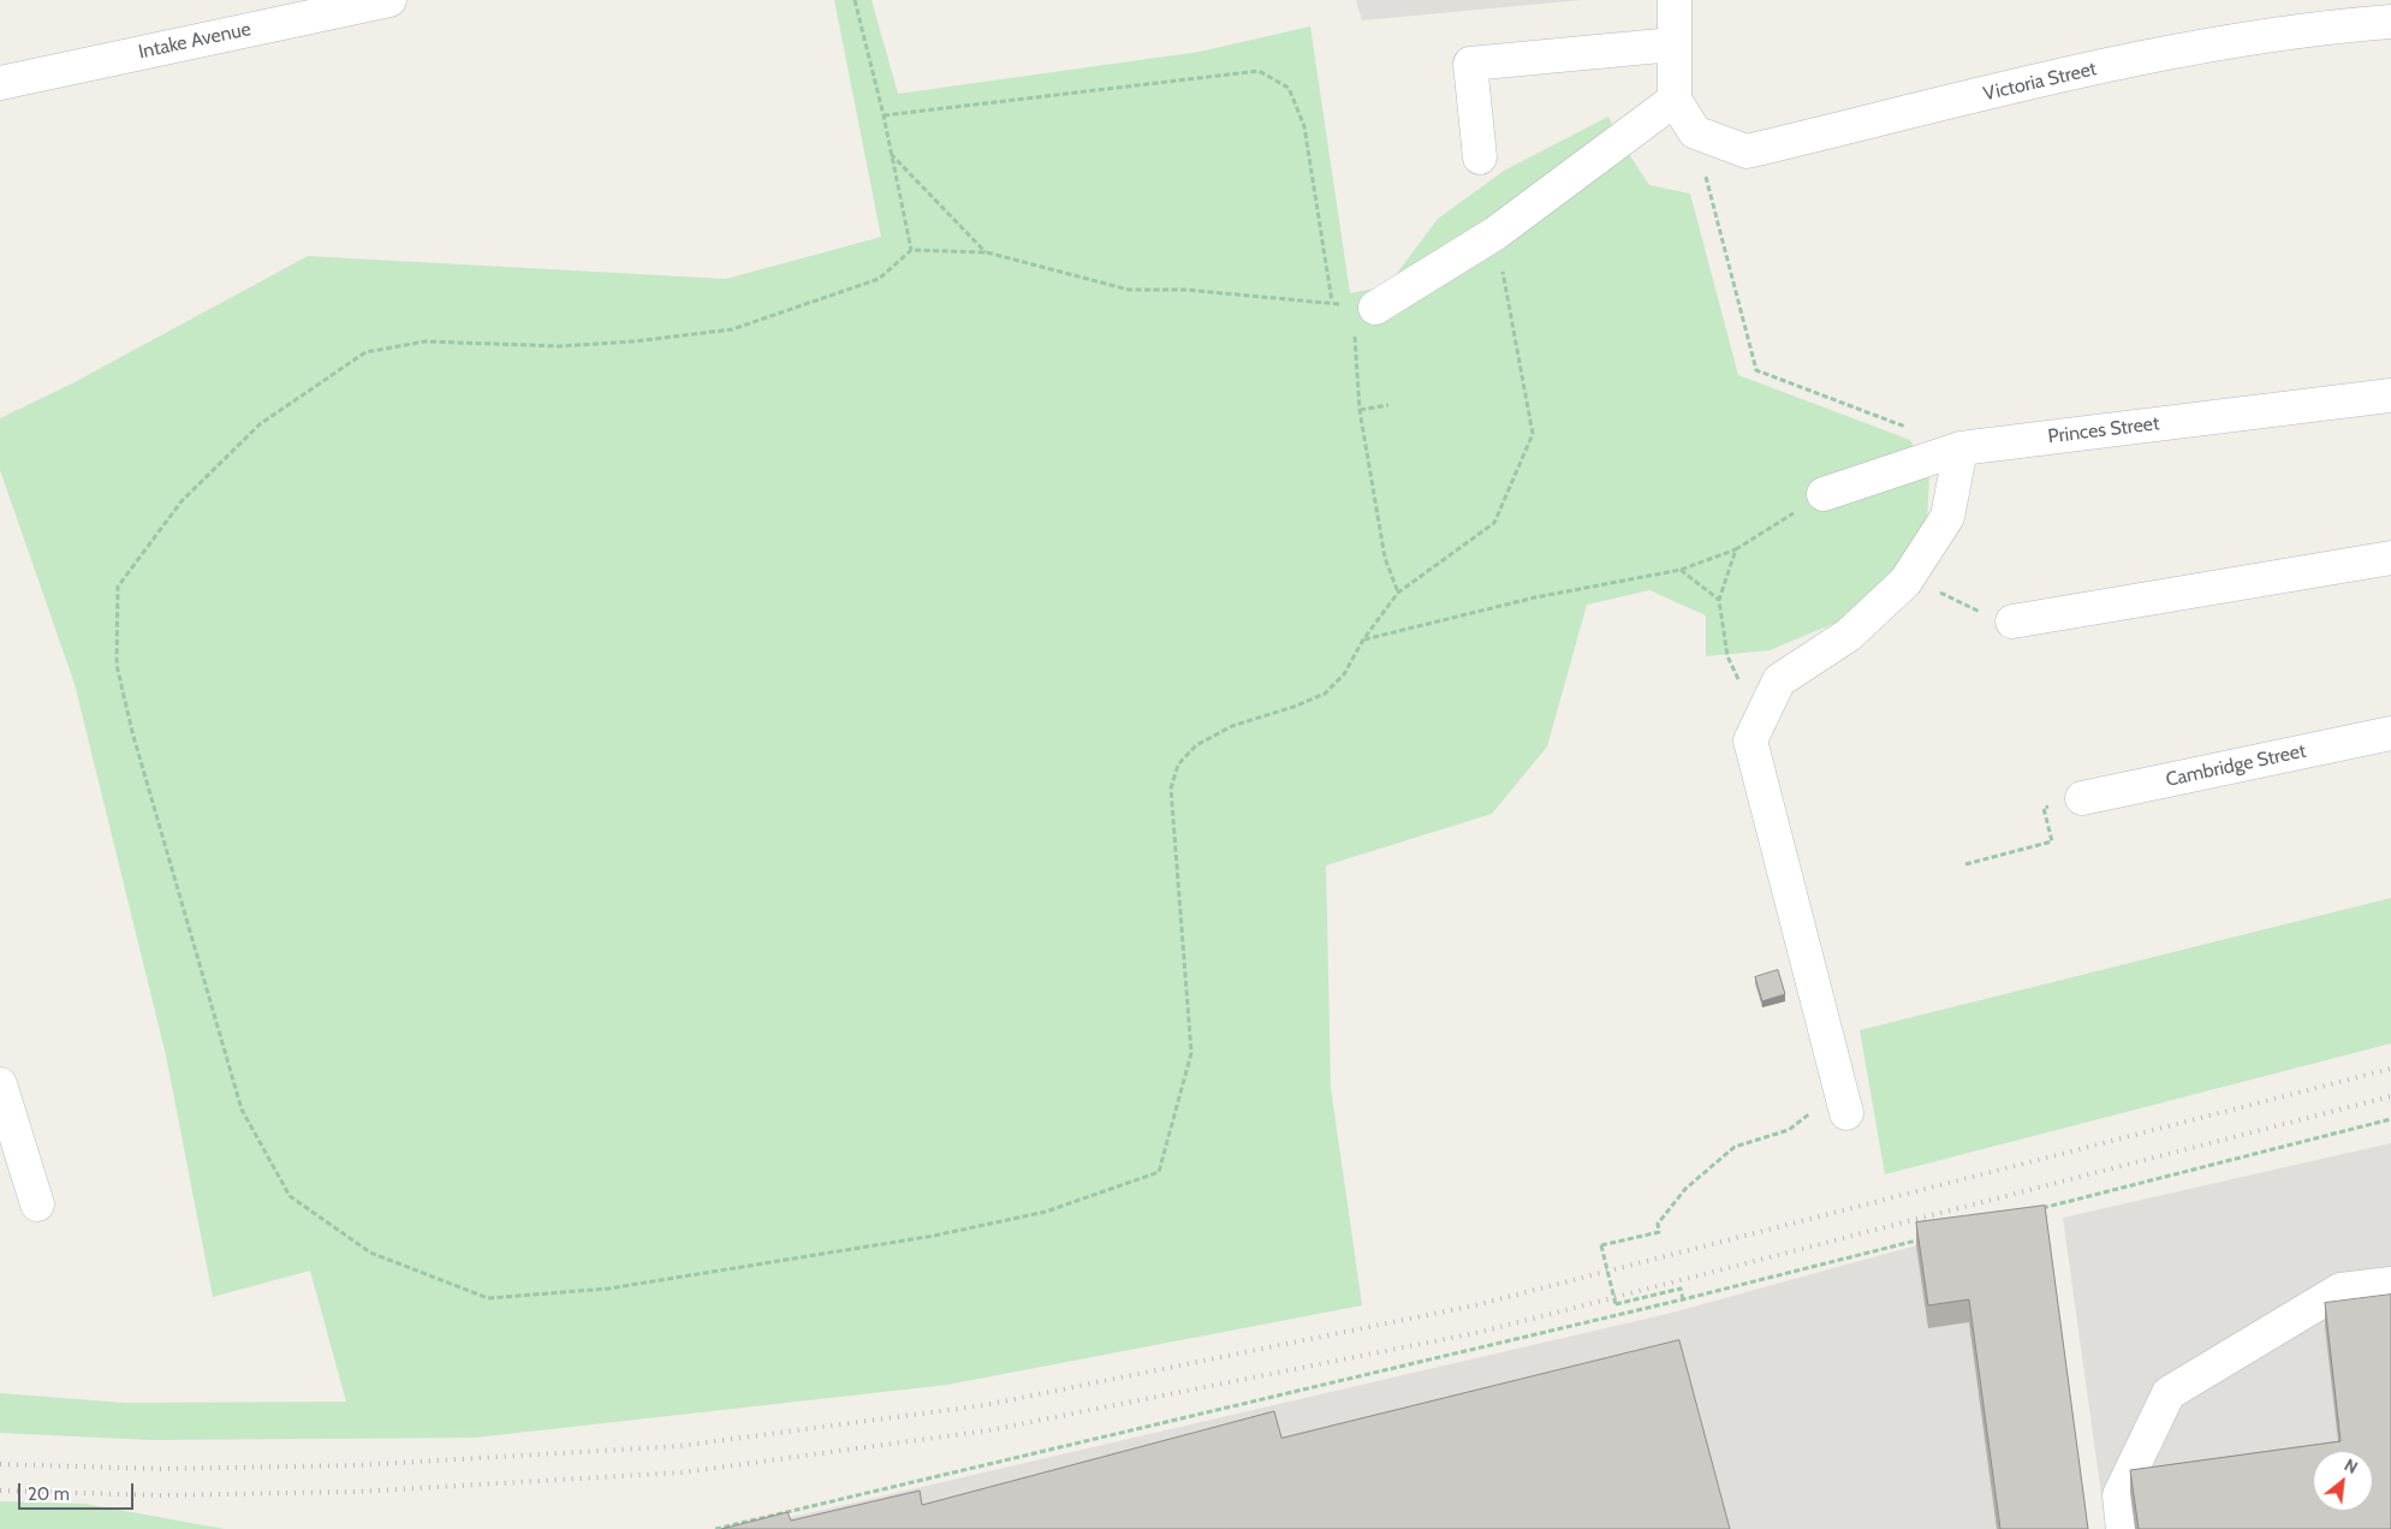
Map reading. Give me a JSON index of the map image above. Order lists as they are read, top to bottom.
{
  "streets": {
    "street": [
      "Intake Avenue",
      "Victoria Street",
      "Princes Street",
      "Cambridge Street"
    ]
  },
  "scale_bar": "20 m",
  "north": "top right"
}
